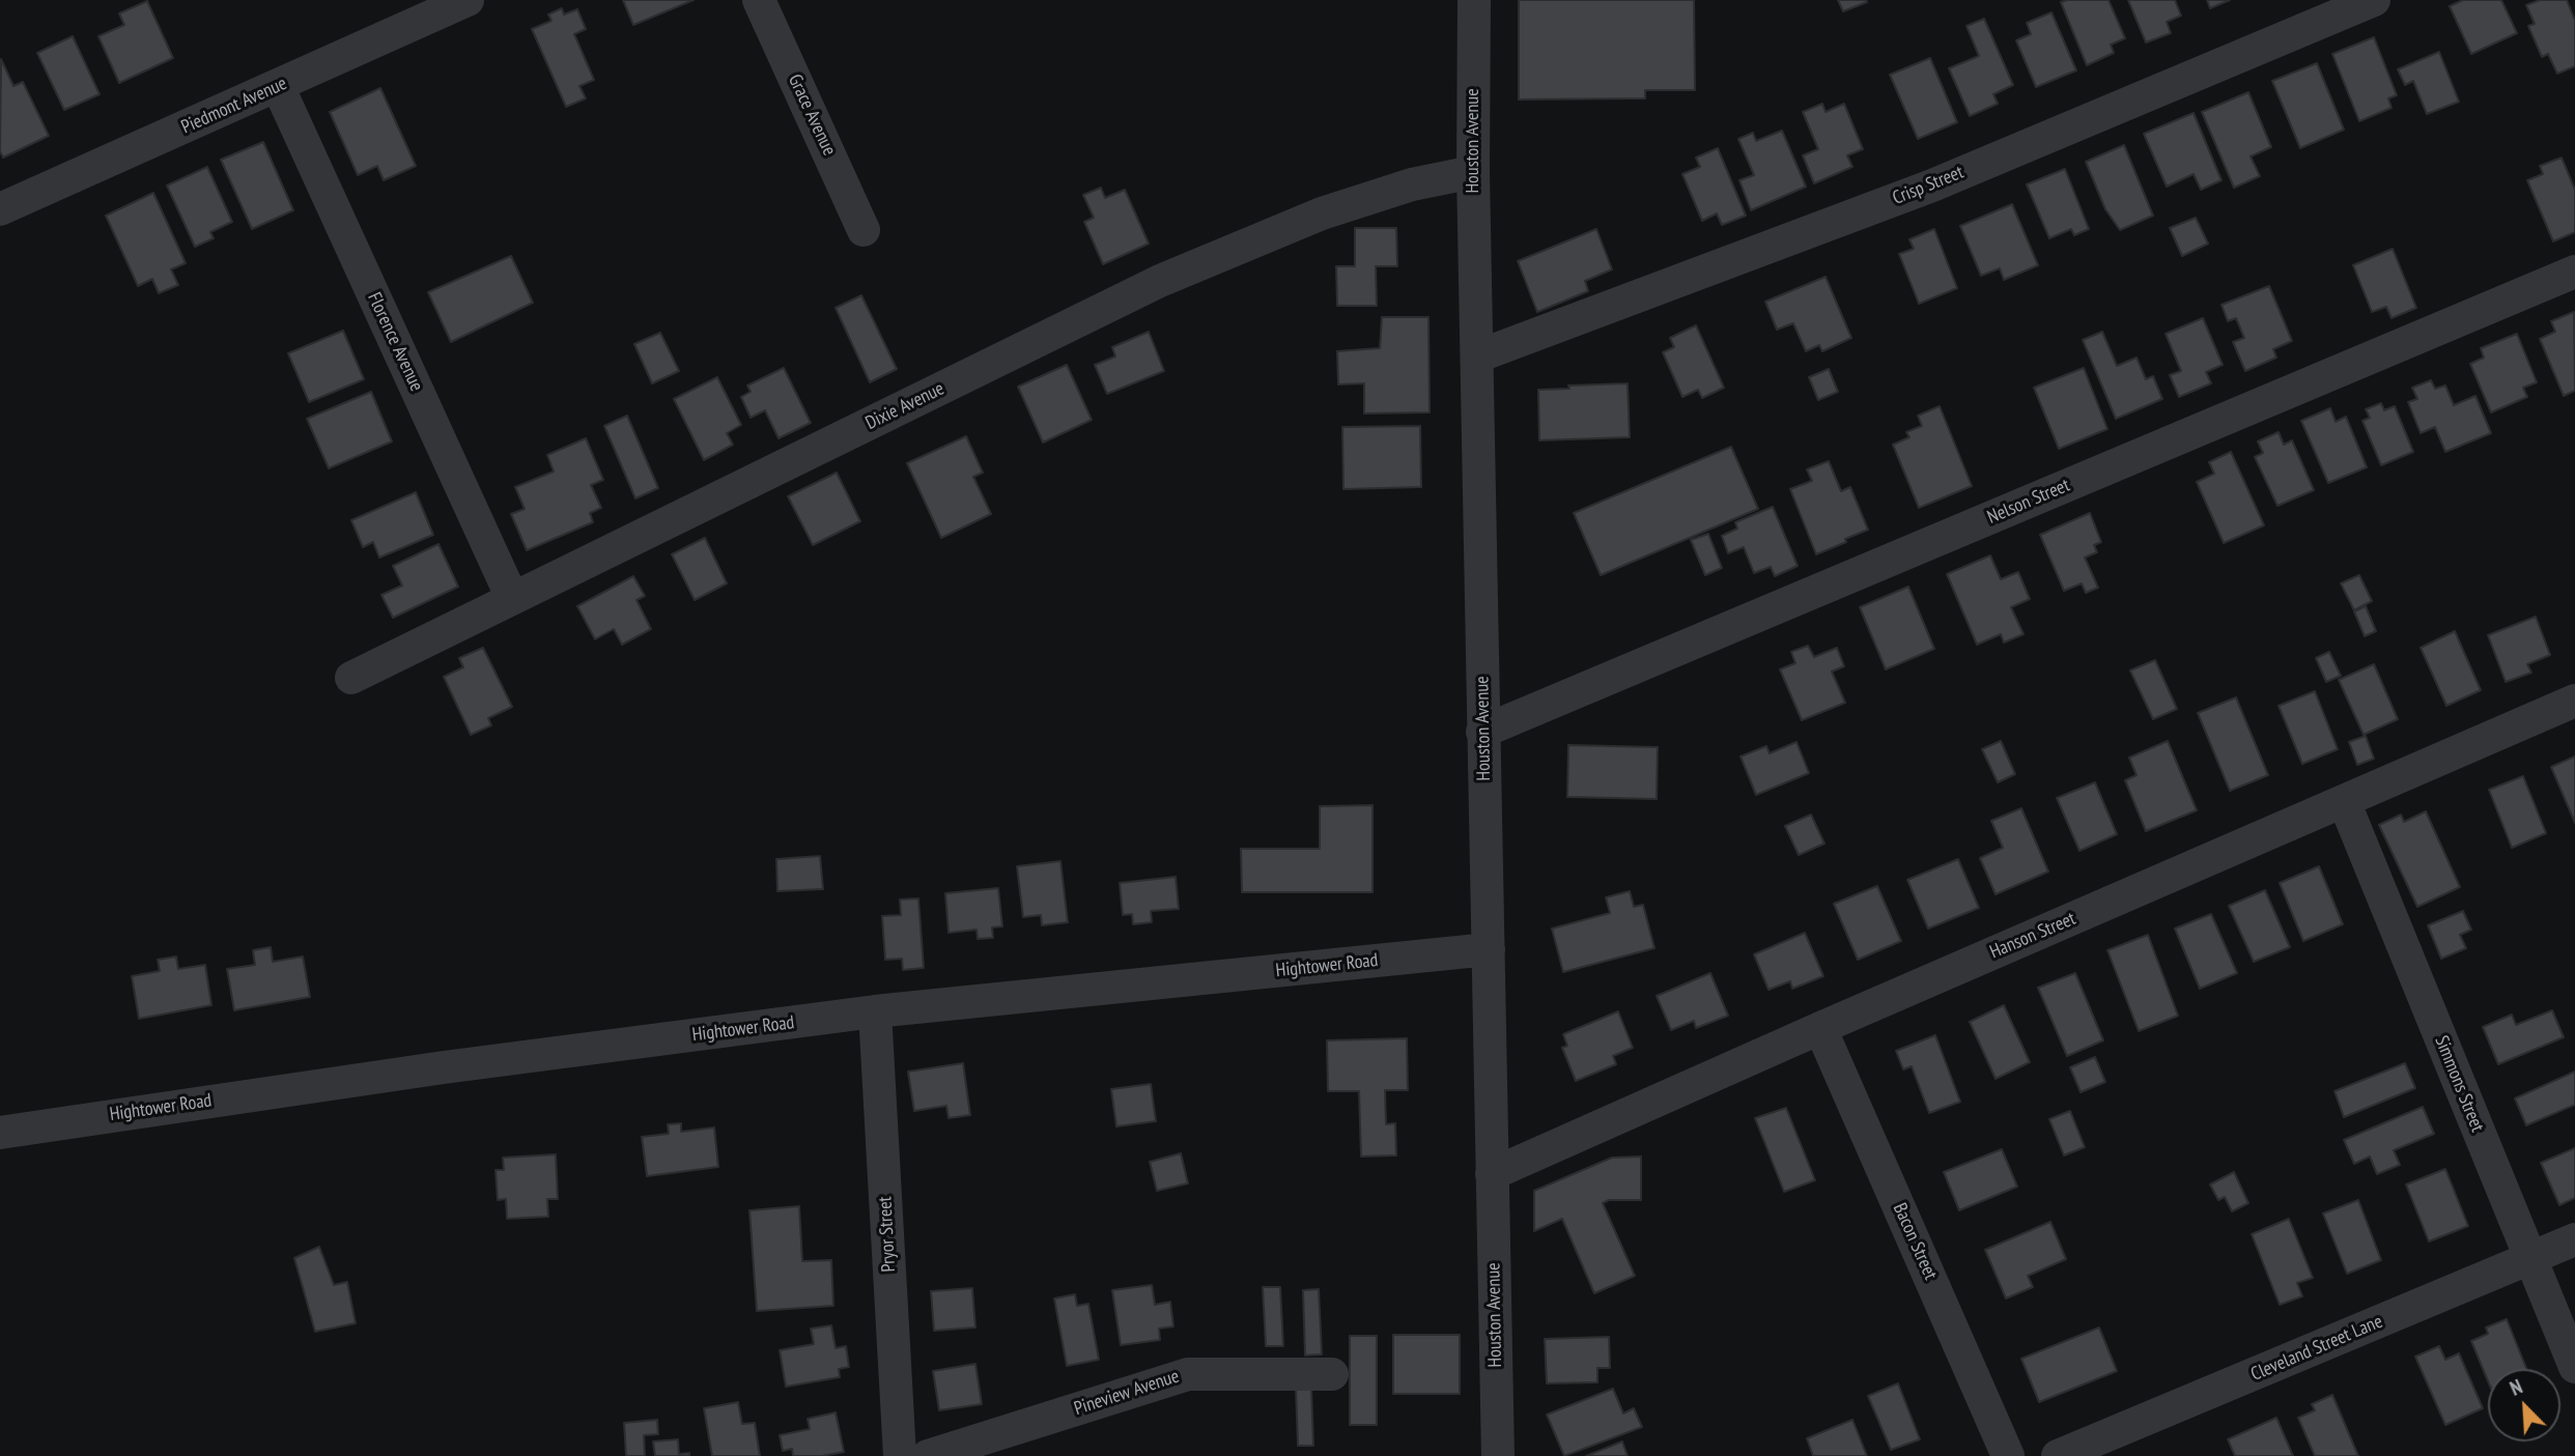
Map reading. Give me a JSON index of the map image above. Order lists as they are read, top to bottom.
{
  "streets": {
    "street": [
      "Piedmont Avenue",
      "Grace Avenue",
      "Houston Avenue",
      "Crisp Street",
      "Florence Avenue",
      "Dixie Avenue",
      "Nelson Street",
      "Hanson Street",
      "Hightower Road",
      "Simmons Street",
      "Pryor Street",
      "Bacon Street",
      "Cleveland Street Lane",
      "Pineview Avenue"
    ]
  },
  "crossings": [
    ["Piedmont Avenue", "Florence Avenue"],
    ["Houston Avenue", "Crisp Street"],
    ["Houston Avenue", "Dixie Avenue"],
    ["Houston Avenue", "Nelson Street"],
    ["Houston Avenue", "Hanson Street"],
    ["Houston Avenue", "Hightower Road"],
    ["Florence Avenue", "Dixie Avenue"],
    ["Hanson Street", "Simmons Street"],
    ["Hanson Street", "Bacon Street"],
    ["Hightower Road", "Pryor Street"],
    ["Simmons Street", "Cleveland Street Lane"]
  ],
  "north": "top left"
}
